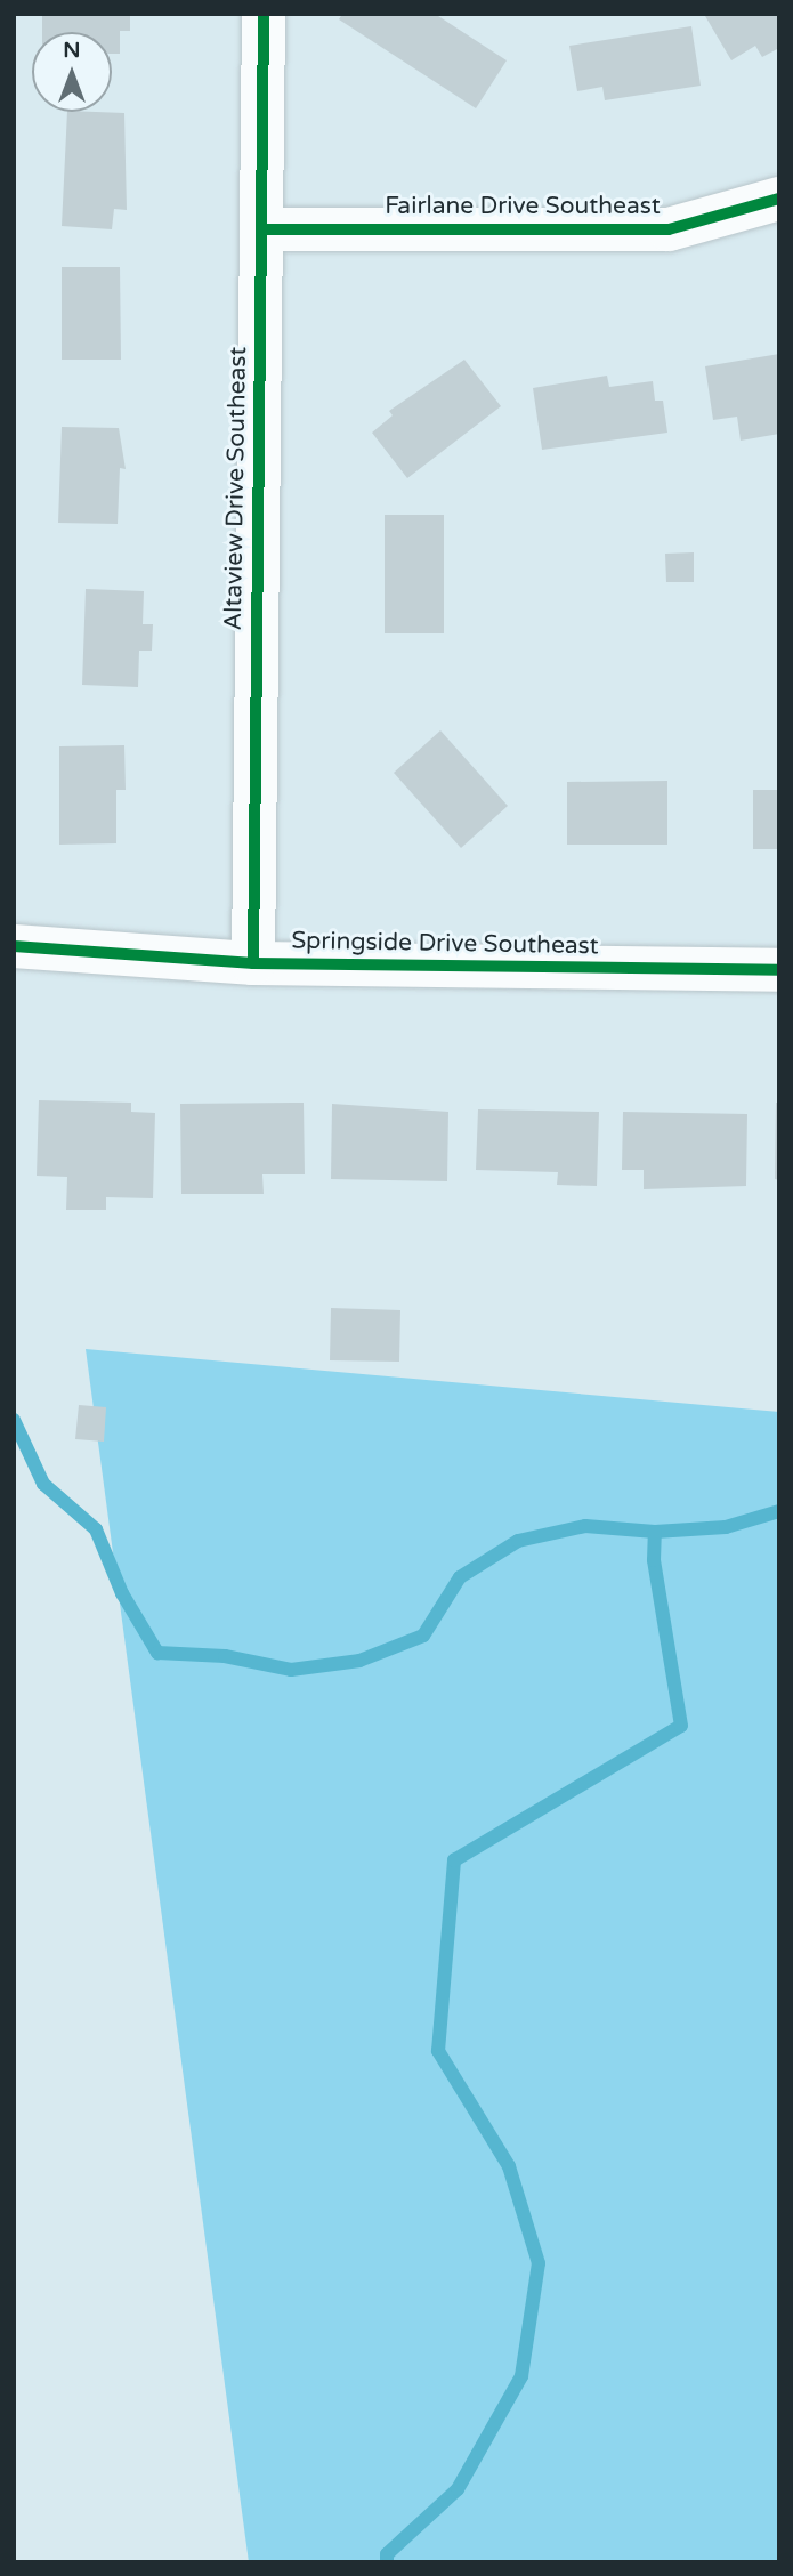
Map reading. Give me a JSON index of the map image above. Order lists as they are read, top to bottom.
{
  "streets": {
    "street": ["Fairlane Drive Southeast", "Altaview Drive Southeast", "Springside Drive Southeast"]
  },
  "crossings": [
    ["Fairlane Drive Southeast", "Altaview Drive Southeast"],
    ["Altaview Drive Southeast", "Springside Drive Southeast"]
  ],
  "north": "top"
}
